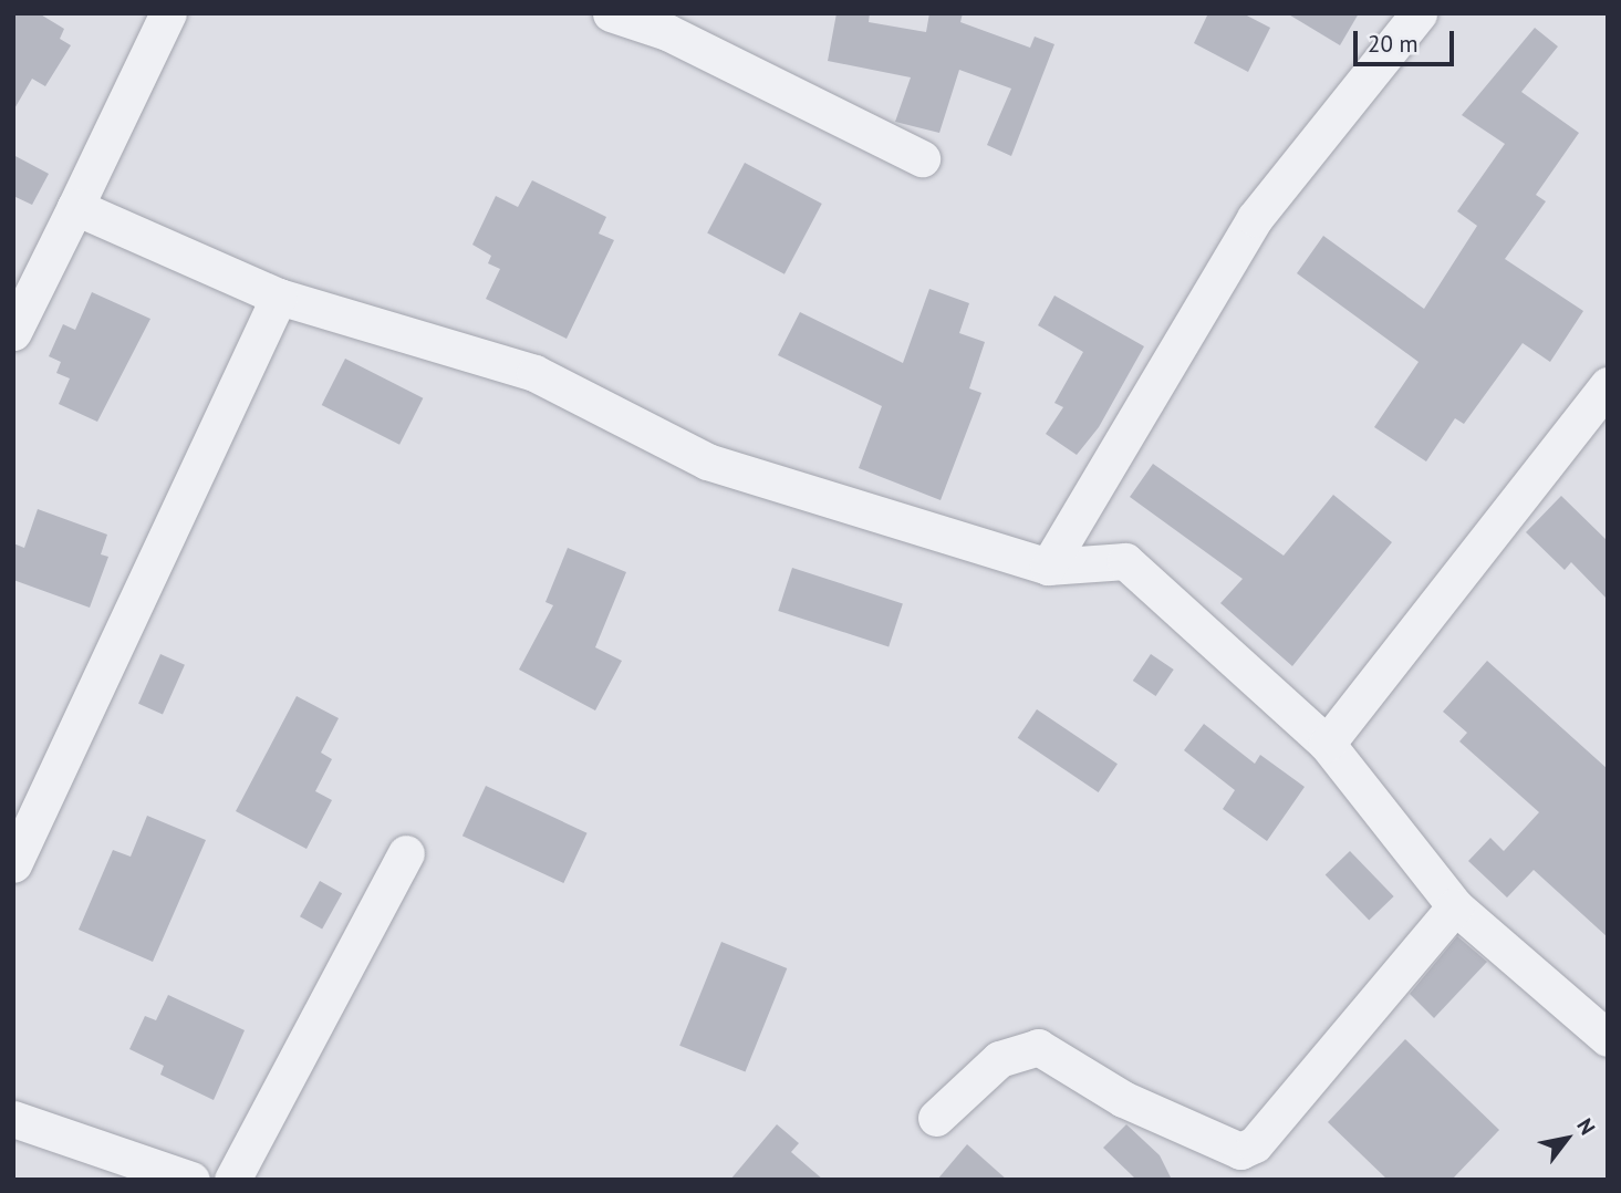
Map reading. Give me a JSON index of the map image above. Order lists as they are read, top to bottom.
{
  "scale_bar": "20 m",
  "north": "top right"
}
